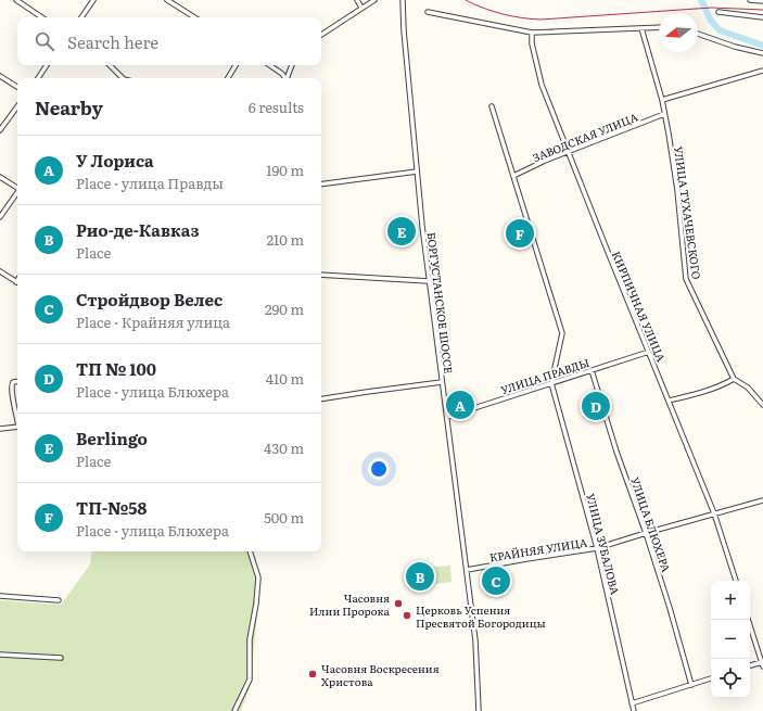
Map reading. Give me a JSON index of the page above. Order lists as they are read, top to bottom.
{
  "streets": {
    "street": [
      "ЗАВОДСКАЯ УЛИЦА",
      "УЛИЦА ТУХАЧЕВСКОГО",
      "БОРГУСТАНСКОЕ ШОССЕ",
      "КИРПИЧНАЯ УЛИЦА",
      "УЛИЦА ПРАВДЫ",
      "УЛИЦА БЛЮХЕРА",
      "УЛИЦА ЗУБАЛОВА",
      "КРАЙНЯЯ УЛИЦА"
    ]
  },
  "crossings": [
    ["ЗАВОДСКАЯ УЛИЦА", "УЛИЦА ТУХАЧЕВСКОГО"],
    ["ЗАВОДСКАЯ УЛИЦА", "КИРПИЧНАЯ УЛИЦА"],
    ["БОРГУСТАНСКОЕ ШОССЕ", "УЛИЦА ПРАВДЫ"],
    ["БОРГУСТАНСКОЕ ШОССЕ", "КРАЙНЯЯ УЛИЦА"],
    ["КИРПИЧНАЯ УЛИЦА", "УЛИЦА ПРАВДЫ"],
    ["КИРПИЧНАЯ УЛИЦА", "КРАЙНЯЯ УЛИЦА"],
    ["УЛИЦА ПРАВДЫ", "УЛИЦА БЛЮХЕРА"],
    ["УЛИЦА ПРАВДЫ", "УЛИЦА ЗУБАЛОВА"],
    ["УЛИЦА БЛЮХЕРА", "КРАЙНЯЯ УЛИЦА"],
    ["УЛИЦА ЗУБАЛОВА", "КРАЙНЯЯ УЛИЦА"]
  ],
  "places": ["Часовня Илии Пророка", "Церковь Успения Пресвятой Богородицы", "Часовня Воскресения Христова"],
  "north": "left",
  "page": {
    "search": "Search here",
    "heading": ["Nearby", "6 results"],
    "list": [
      {
        "mark": "A",
        "name": "У Лориса",
        "note": "Place · улица Правды",
        "value": "190 m"
      },
      {
        "mark": "B",
        "name": "Рио-де-Кавказ",
        "note": "Place",
        "value": "210 m"
      },
      {
        "mark": "C",
        "name": "Стройдвор Велес",
        "note": "Place · Крайняя улица",
        "value": "290 m"
      },
      {
        "mark": "D",
        "name": "ТП № 100",
        "note": "Place · улица Блюхера",
        "value": "410 m"
      },
      {
        "mark": "E",
        "name": "Berlingo",
        "note": "Place",
        "value": "430 m"
      },
      {
        "mark": "F",
        "name": "ТП-№58",
        "note": "Place · улица Блюхера",
        "value": "500 m"
      }
    ],
    "pins": [
      "E",
      "F",
      "A",
      "D",
      "B",
      "C"
    ],
    "map_buttons": ["+", "−"]
  }
}
